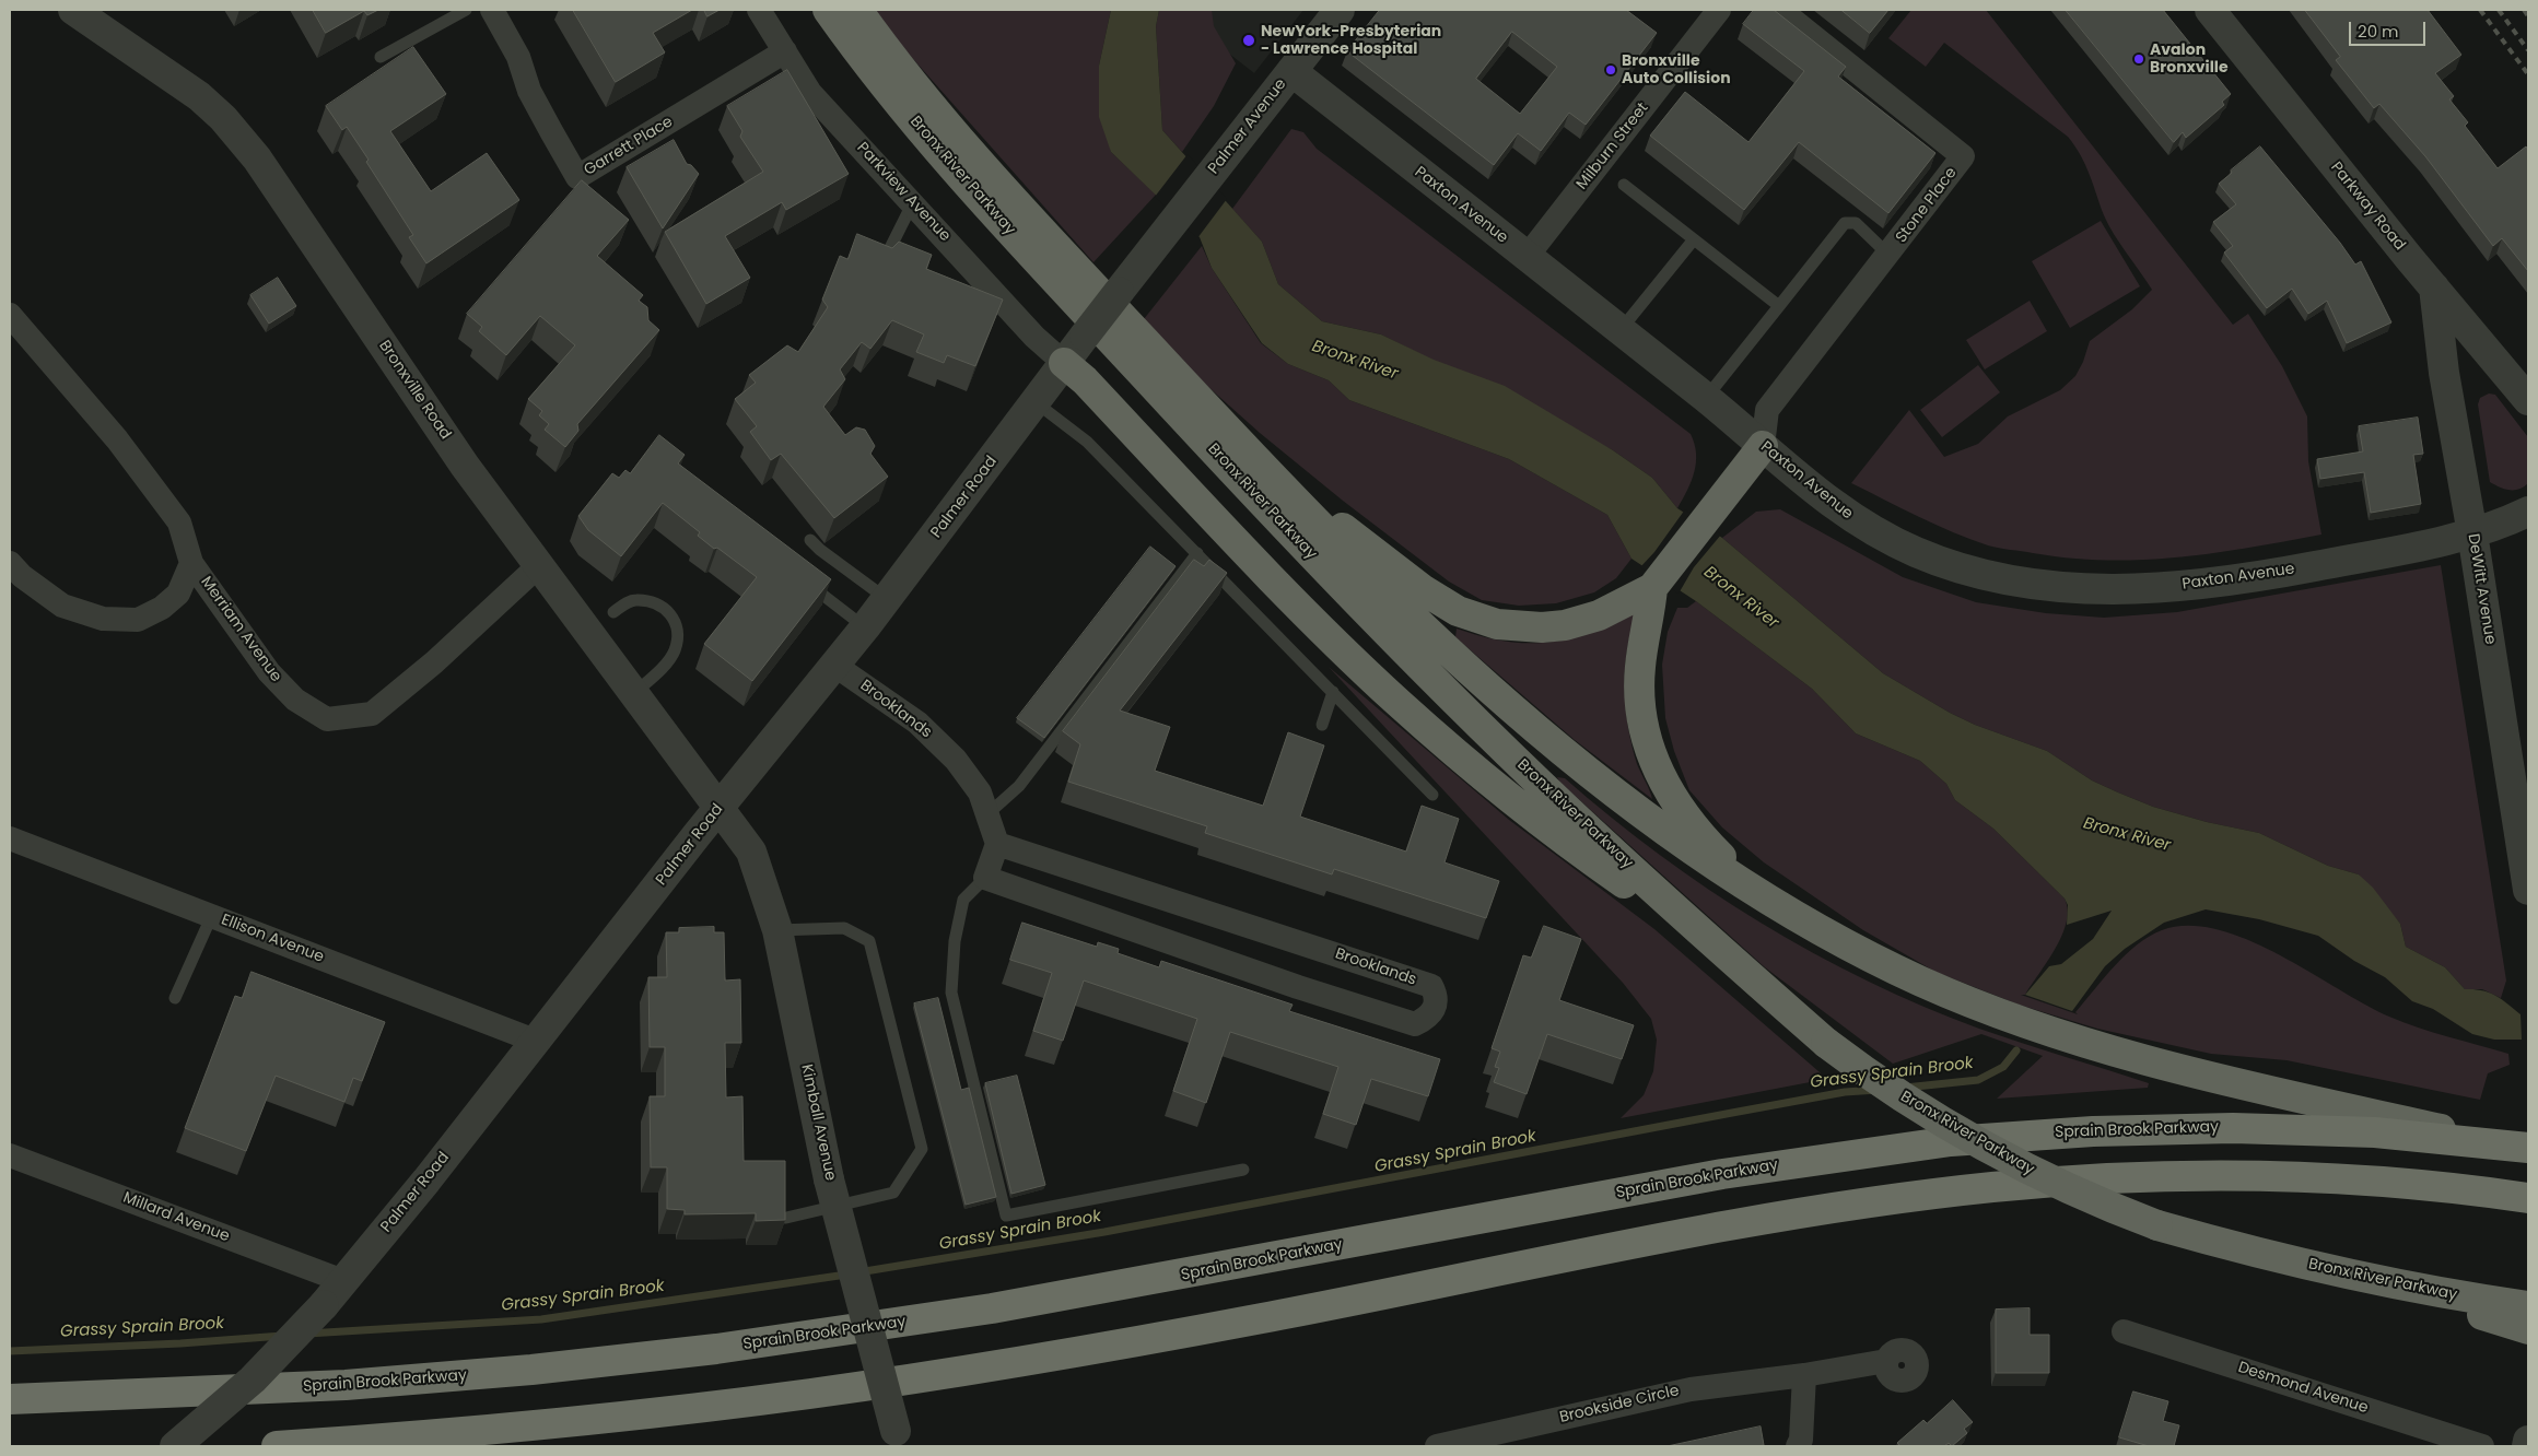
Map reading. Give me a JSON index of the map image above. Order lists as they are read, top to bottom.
{
  "streets": {
    "highway": ["Bronx River Parkway", "Sprain Brook Parkway"],
    "street": [
      "Palmer Avenue",
      "Garrett Place",
      "Milburn Street",
      "Parkview Avenue",
      "Paxton Avenue",
      "Stone Place",
      "Parkway Road",
      "Bronxville Road",
      "Palmer Road",
      "DeWitt Avenue",
      "Merriam Avenue",
      "Brooklands",
      "Ellison Avenue",
      "Kimball Avenue",
      "Millard Avenue",
      "Desmond Avenue",
      "Brookside Circle"
    ]
  },
  "crossings": [
    ["Palmer Avenue", "Paxton Avenue"],
    ["Palmer Avenue", "Palmer Road"],
    ["Garrett Place", "Parkview Avenue"],
    ["Milburn Street", "Paxton Avenue"],
    ["Bronx River Parkway", "Sprain Brook Parkway"],
    ["Parkview Avenue", "Palmer Road"],
    ["Paxton Avenue", "Stone Place"],
    ["Paxton Avenue", "DeWitt Avenue"],
    ["Parkway Road", "DeWitt Avenue"],
    ["Bronxville Road", "Palmer Road"],
    ["Bronxville Road", "Merriam Avenue"],
    ["Bronxville Road", "Kimball Avenue"],
    ["Palmer Road", "Brooklands"],
    ["Palmer Road", "Ellison Avenue"],
    ["Palmer Road", "Kimball Avenue"],
    ["Palmer Road", "Millard Avenue"]
  ],
  "water": ["Bronx River", "Grassy Sprain Brook"],
  "places": ["NewYork-Presbyterian - Lawrence Hospital", "Avalon Bronxville", "Bronxville Auto Collision"],
  "scale_bar": "20 m"
}
